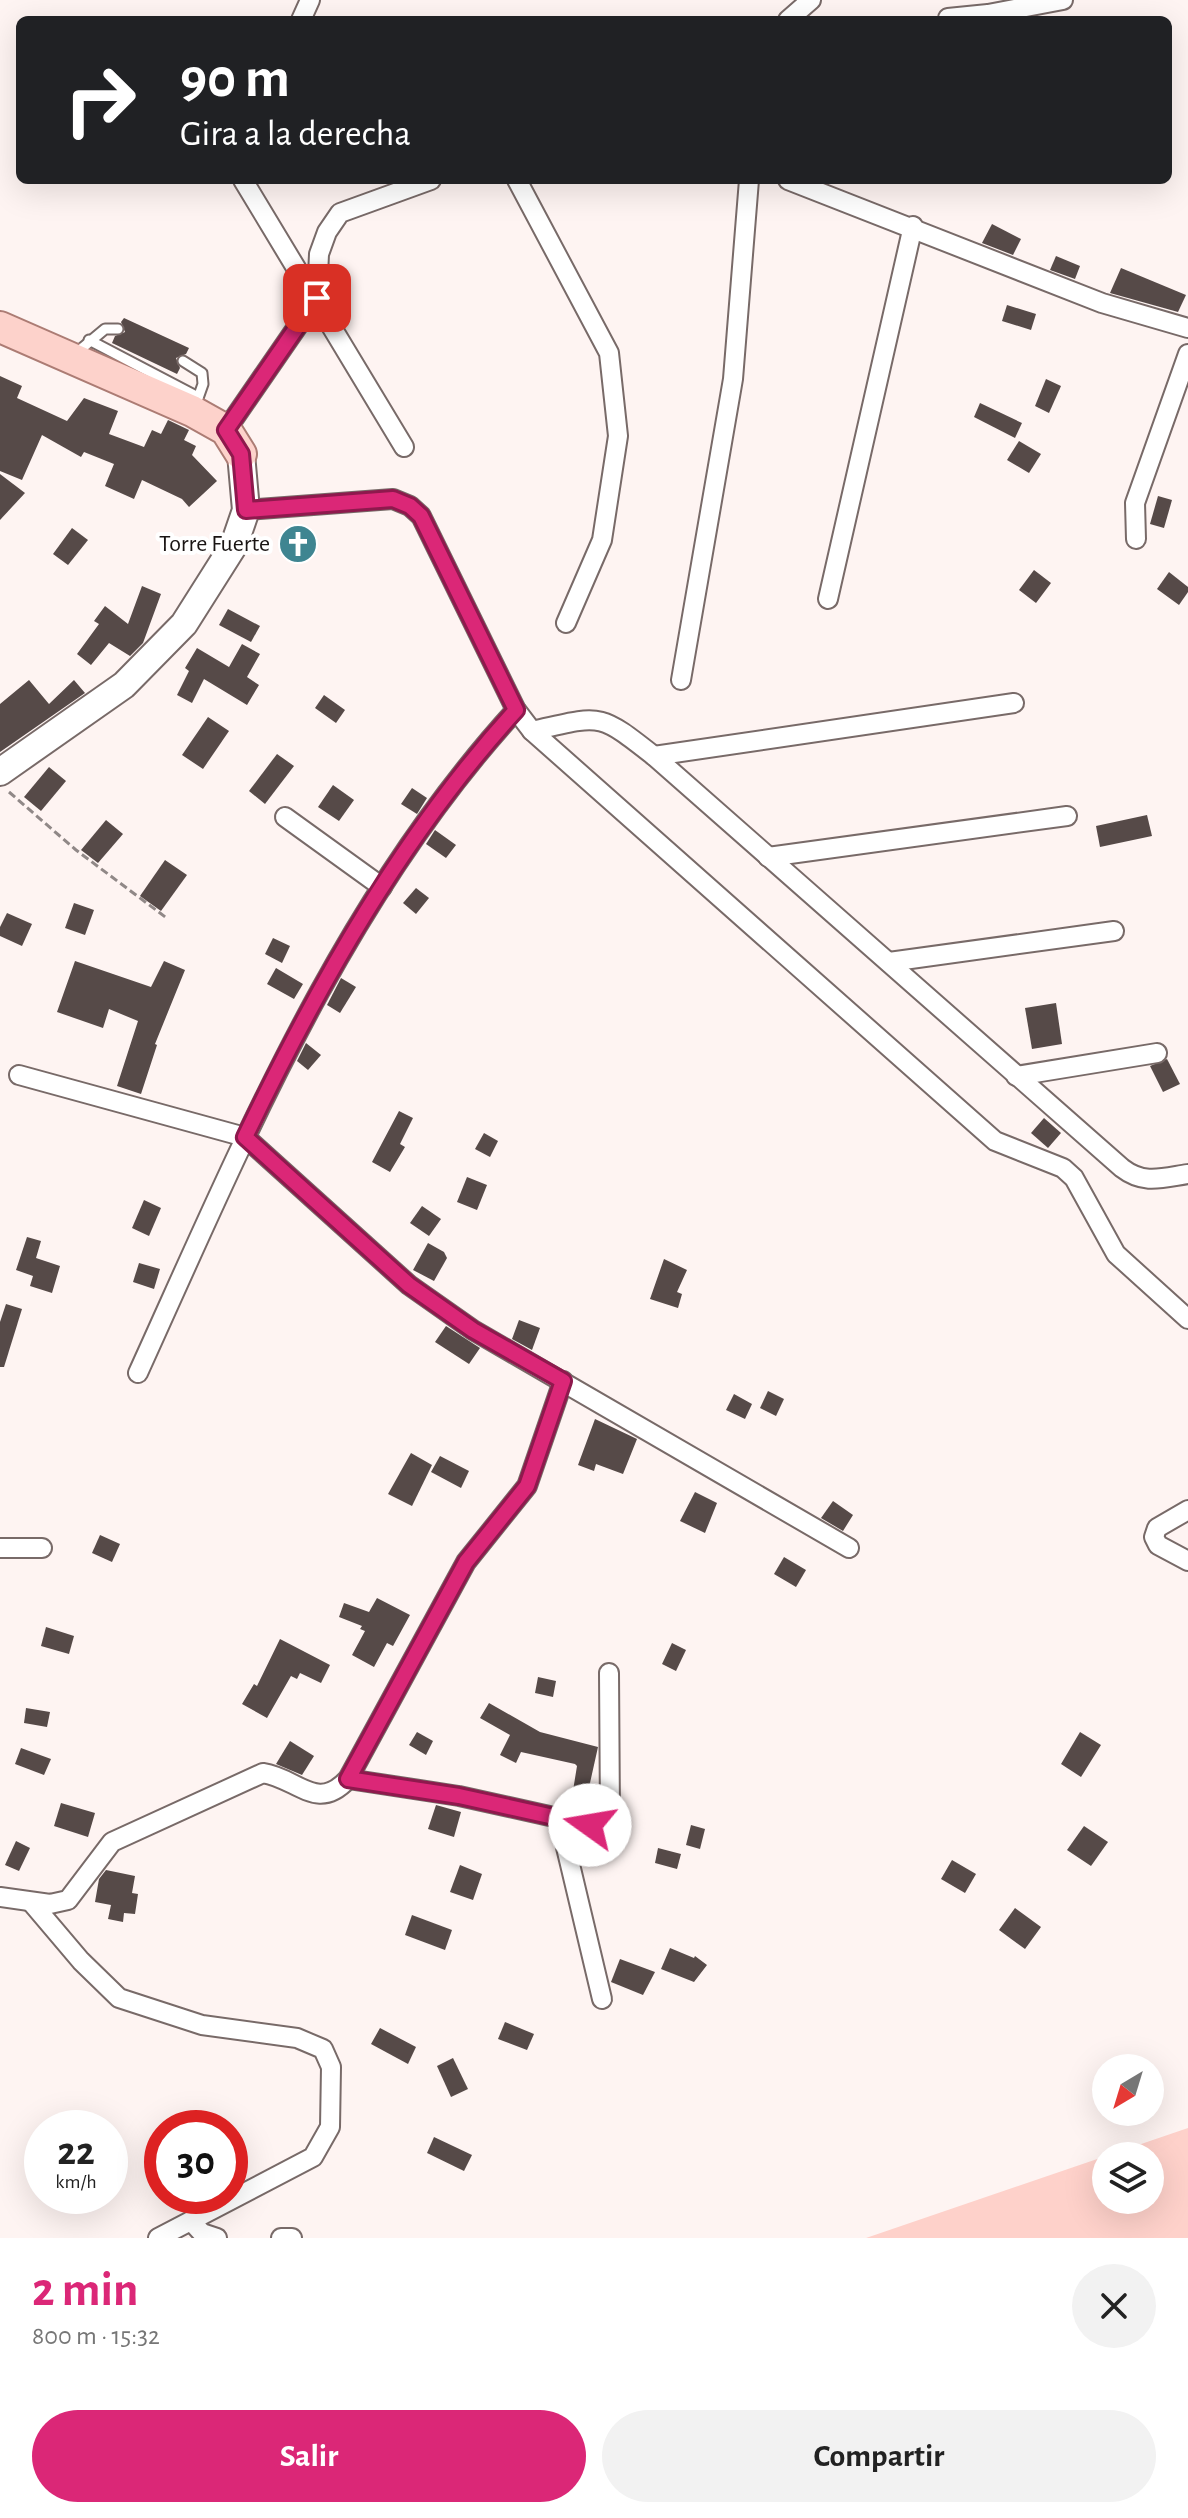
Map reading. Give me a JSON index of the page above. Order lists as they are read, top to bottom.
{
  "places": {
    "church": ["Torre Fuerte"]
  },
  "north": "bottom left",
  "page": {
    "turn": ["90 m", "Gira a la derecha"],
    "speed": "22 km/h",
    "limit": "30",
    "heading": ["2 min", "800 m · 15:32"],
    "buttons": ["Salir", "Compartir"]
  }
}
